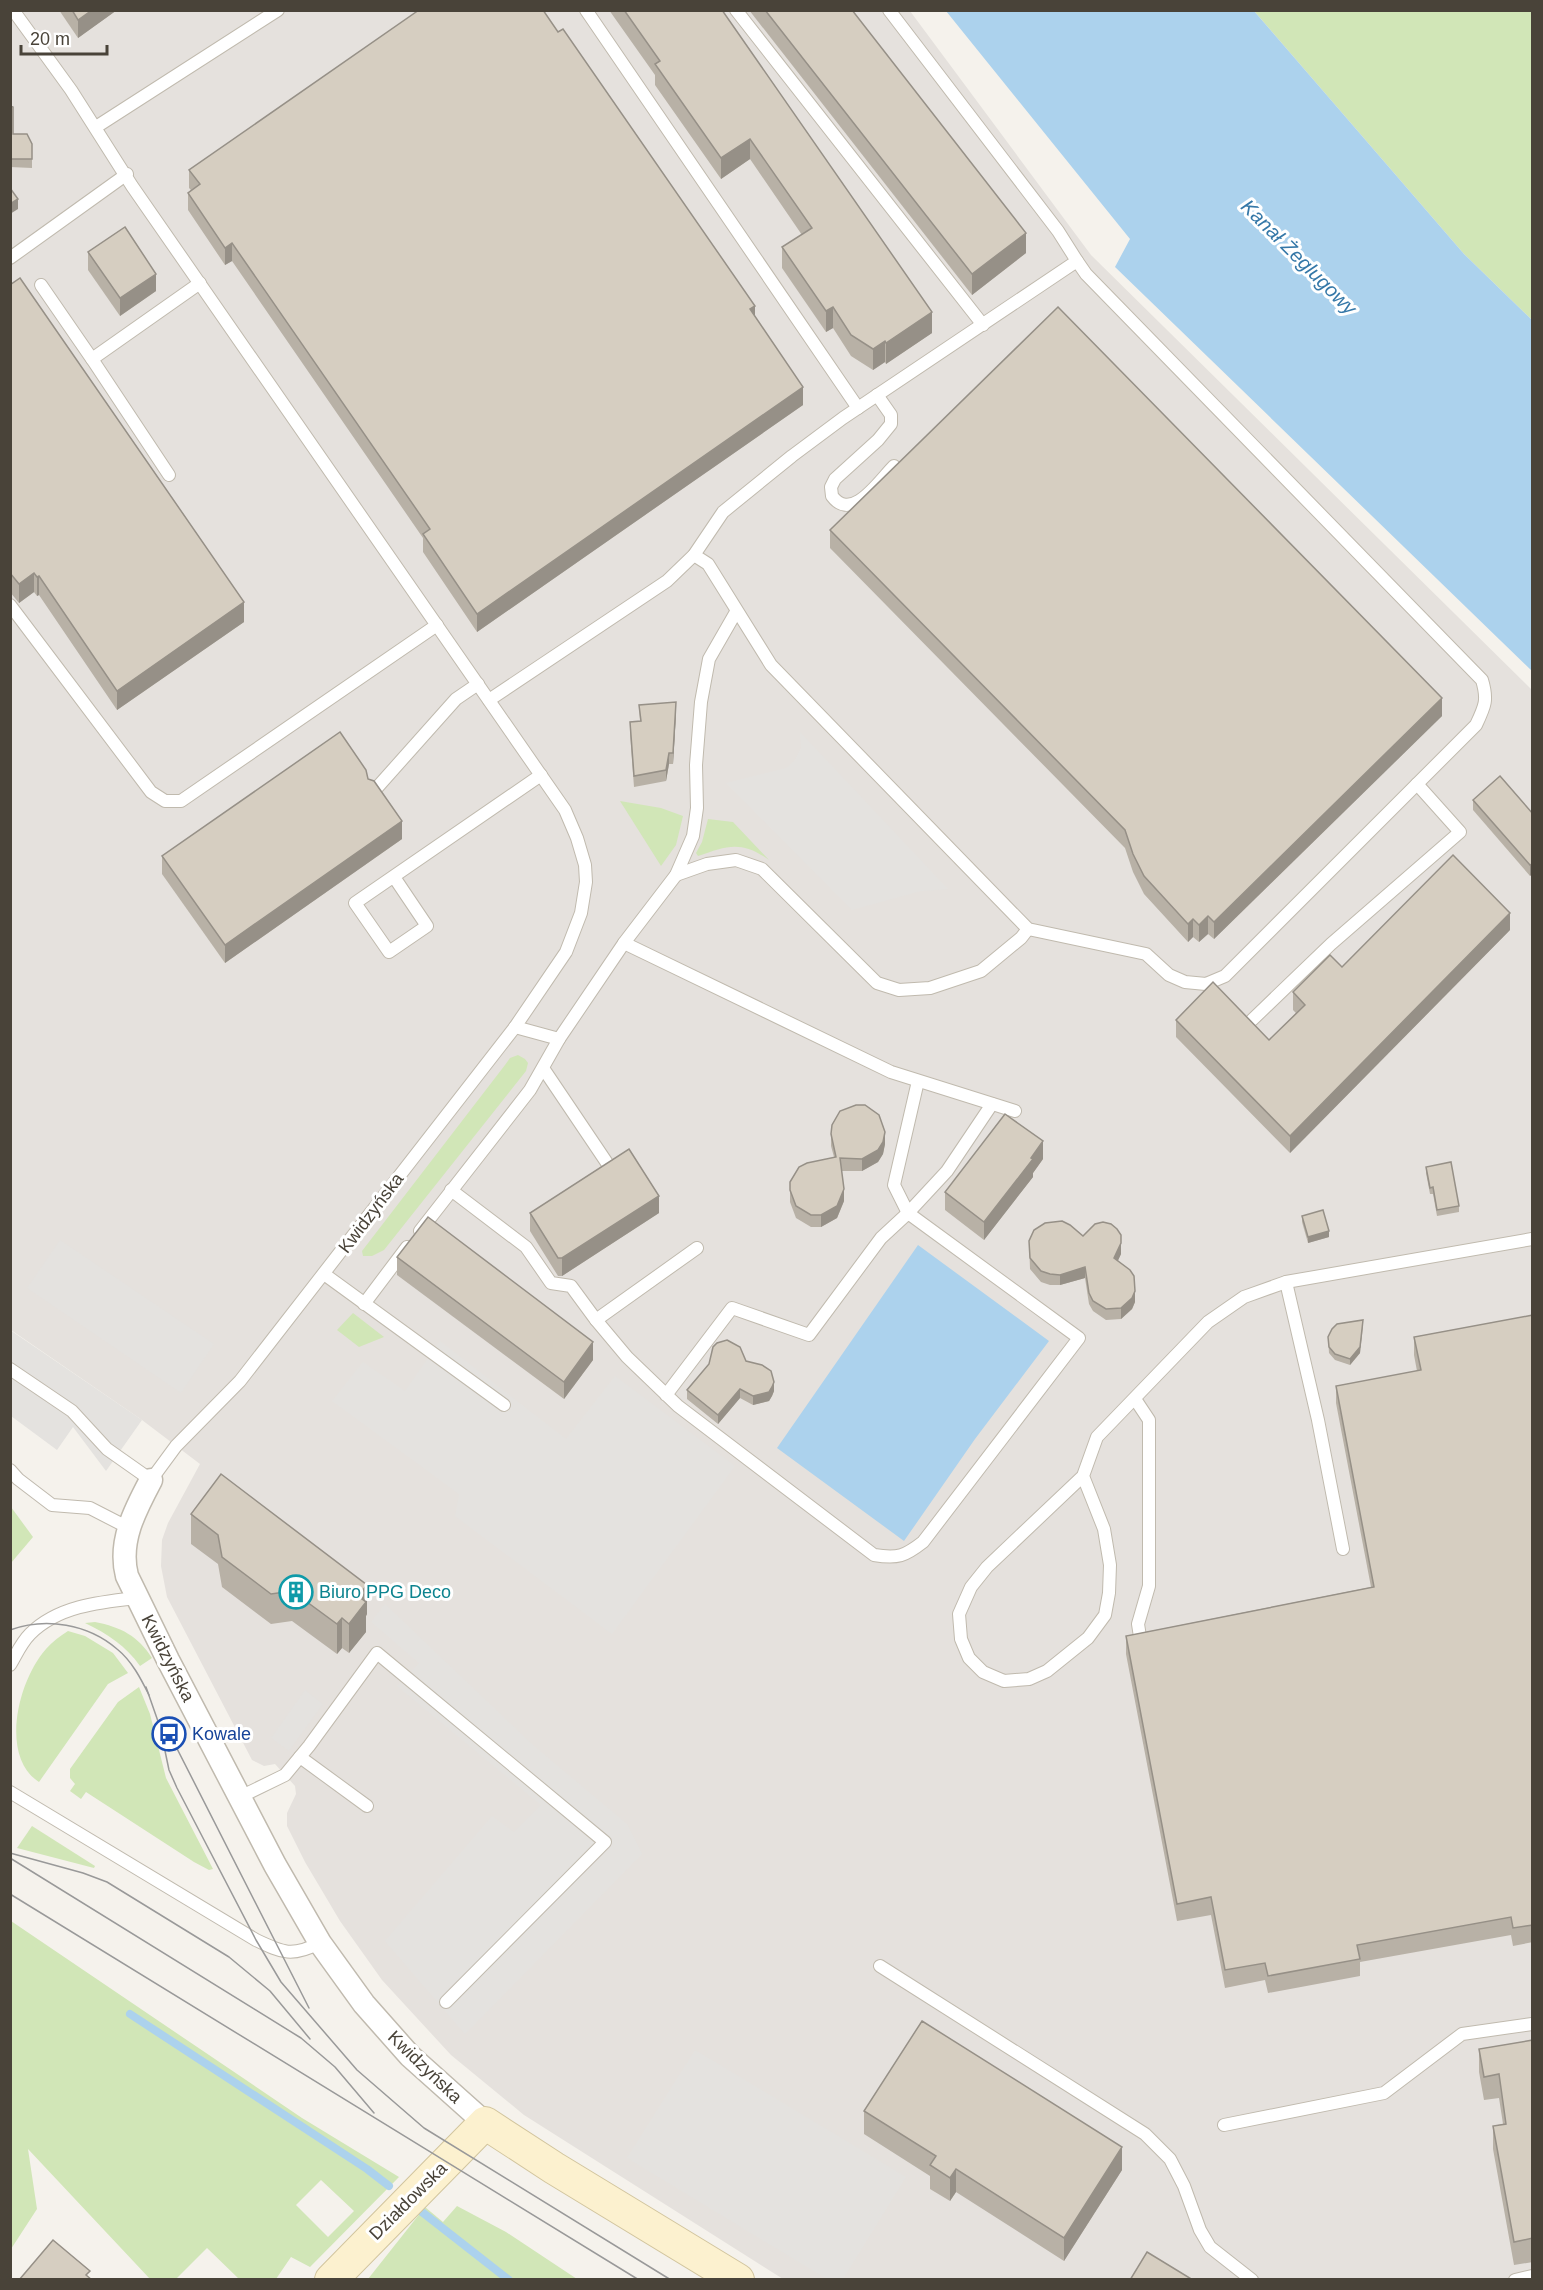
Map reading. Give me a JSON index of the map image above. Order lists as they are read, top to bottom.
{
  "streets": {
    "street": ["Kwidzyńska", "Działdowska"]
  },
  "crossings": [
    ["Kwidzyńska", "Działdowska"]
  ],
  "water": ["Kanał Żeglugowy"],
  "places": {
    "building": ["Biuro PPG Deco"],
    "bus stop": ["Kowale"]
  },
  "scale_bar": "20 m"
}
